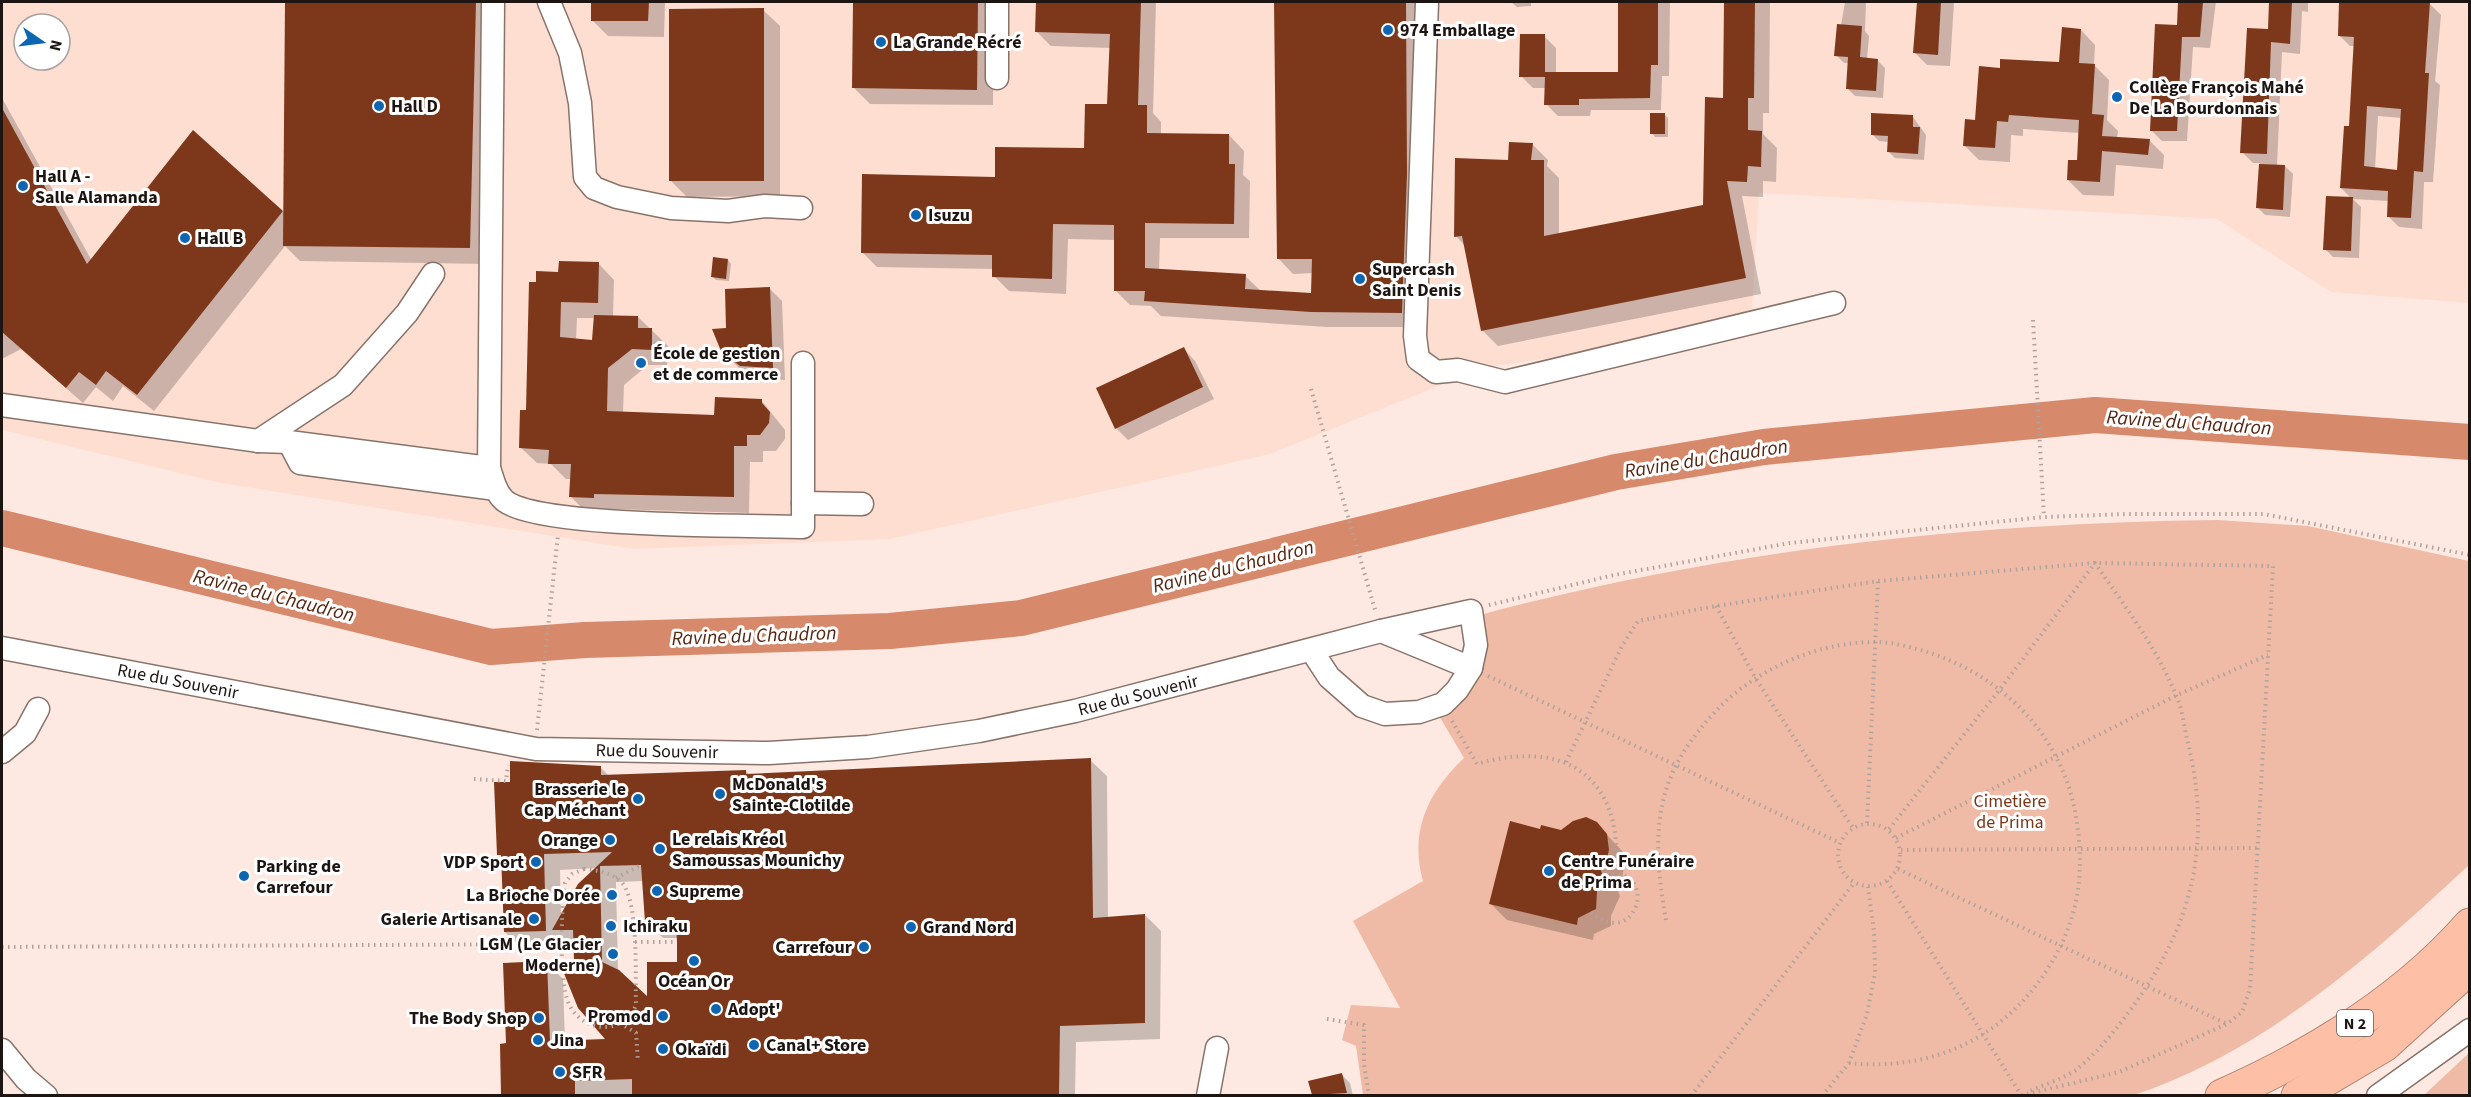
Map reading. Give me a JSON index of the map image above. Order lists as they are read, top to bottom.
{
  "streets": {
    "highway": ["N 2"],
    "street": ["Rue du Souvenir"]
  },
  "water": ["Ravine du Chaudron"],
  "parks": ["Cimetière de Prima"],
  "places": [
    "974 Emballage",
    "La Grande Récré",
    "Collège François Mahé De La Bourdonnais",
    "Hall D",
    "Hall A - Salle Alamanda",
    "Isuzu",
    "Hall B",
    "Supercash Saint Denis",
    "École de gestion et de commerce",
    "McDonald's Sainte-Clotilde",
    "Brasserie le Cap Méchant",
    "Orange",
    "Le relais Kréol Samoussas Mounichy",
    "VDP Sport",
    "Centre Funéraire de Prima",
    "Parking de Carrefour",
    "Supreme",
    "La Brioche Dorée",
    "Galerie Artisanale",
    "Ichiraku",
    "Grand Nord",
    "Carrefour",
    "LGM (Le Glacier Moderne)",
    "Océan Or",
    "Adopt'",
    "Promod",
    "The Body Shop",
    "Jina",
    "Canal+ Store",
    "Okaïdi",
    "SFR"
  ],
  "north": "right"
}
